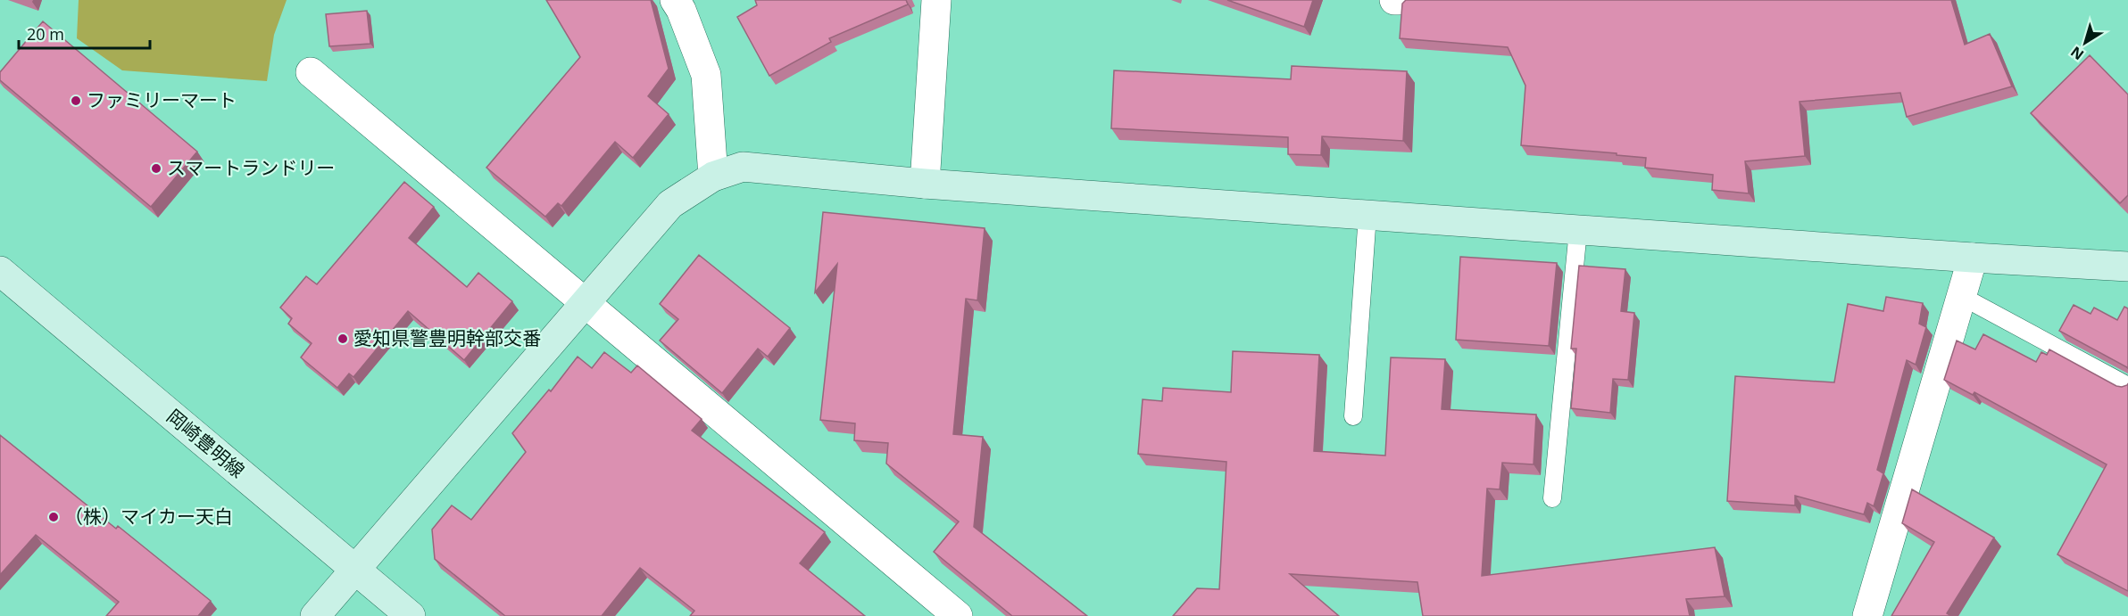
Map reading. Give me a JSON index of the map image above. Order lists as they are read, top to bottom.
{
  "streets": {
    "street": ["岡崎豊明線"]
  },
  "places": [
    "ファミリーマート",
    "スマートランドリー",
    "愛知県警豊明幹部交番",
    "（株）マイカー天白"
  ],
  "scale_bar": "20 m",
  "north": "bottom left"
}
